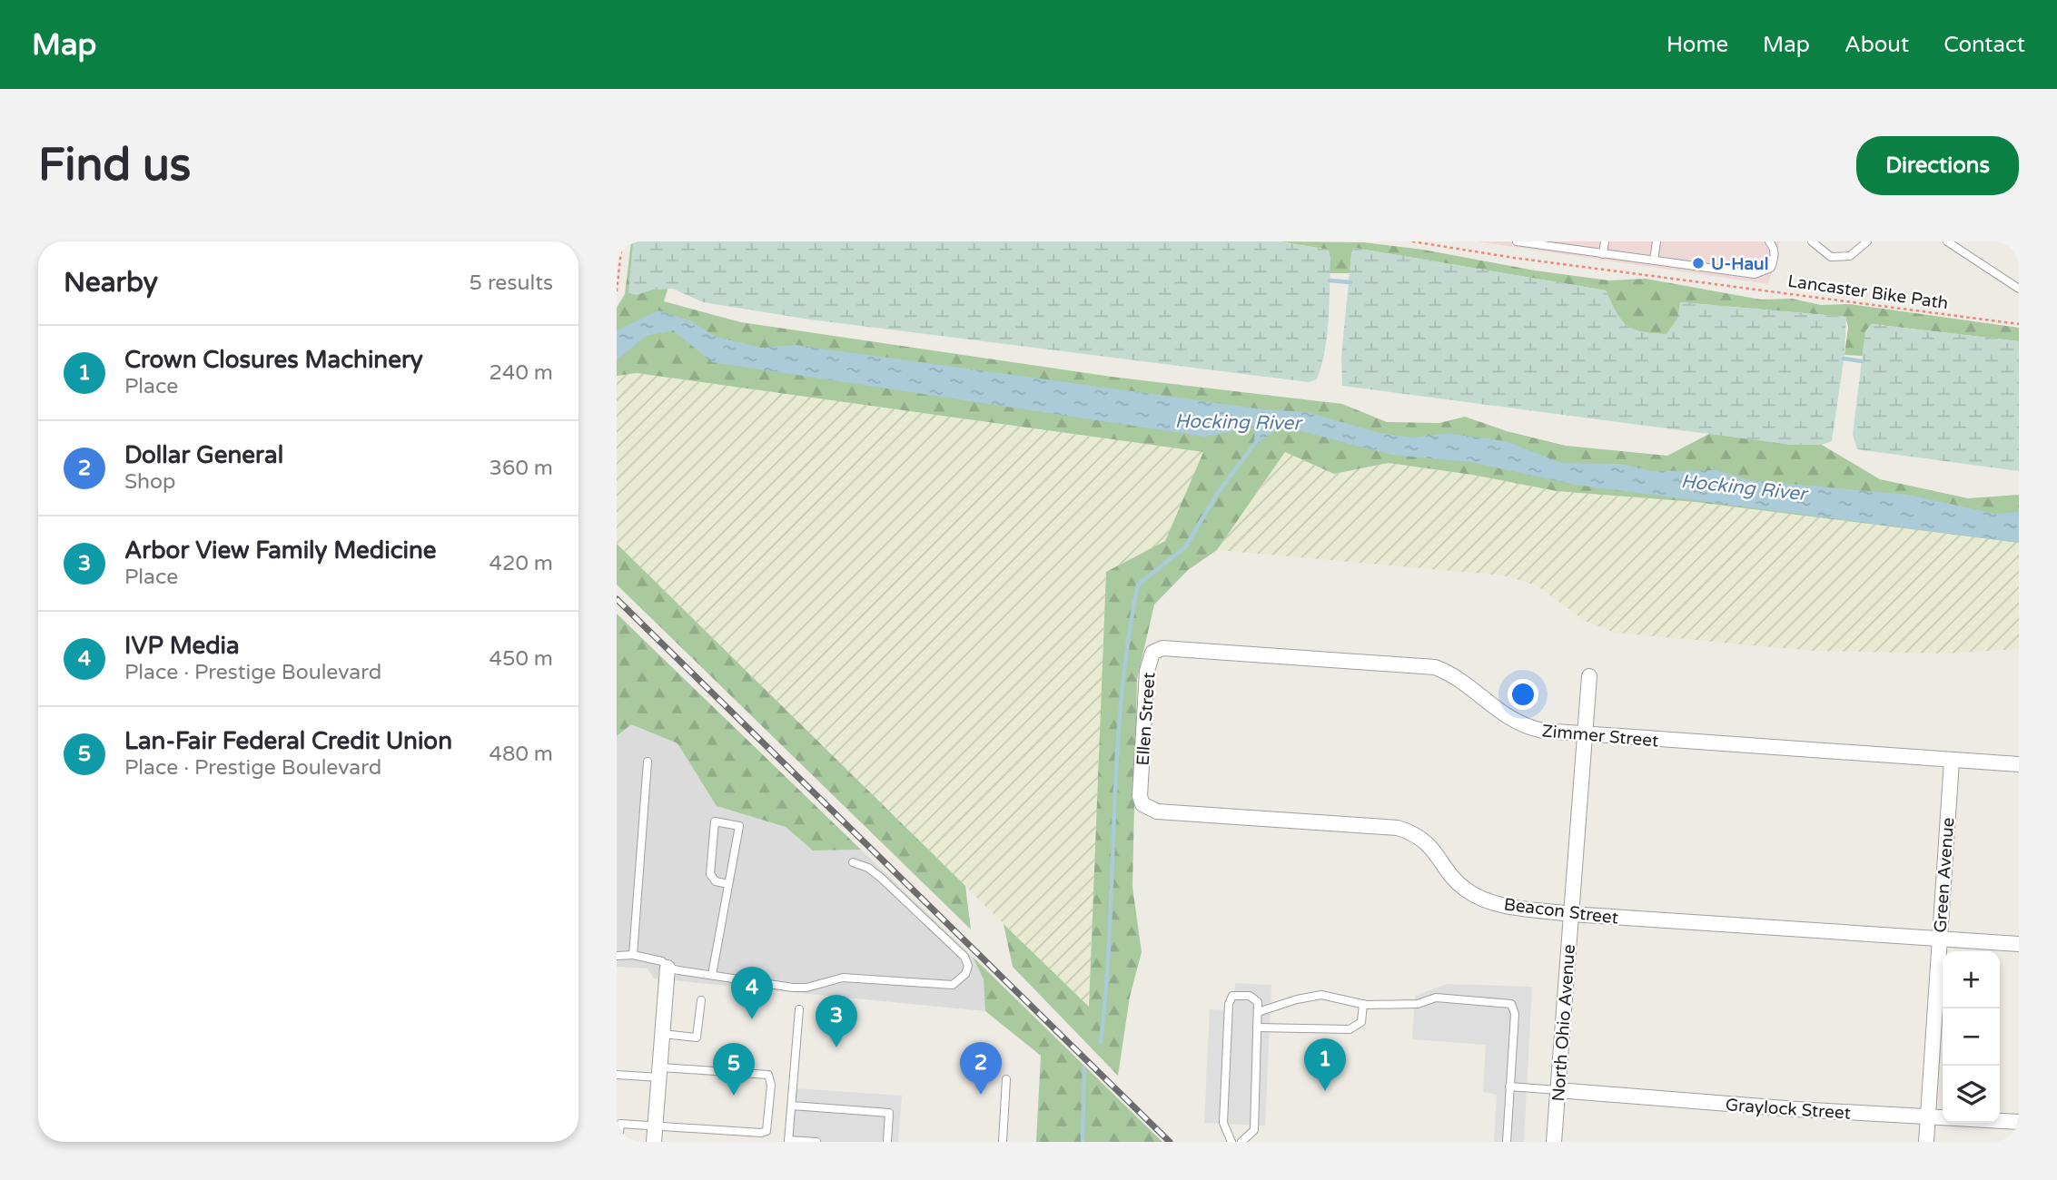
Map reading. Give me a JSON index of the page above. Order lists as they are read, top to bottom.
{
  "streets": {
    "street": [
      "Ellen Street",
      "Zimmer Street",
      "Green Avenue",
      "Beacon Street",
      "North Ohio Avenue",
      "Graylock Street"
    ],
    "path": ["Lancaster Bike Path"]
  },
  "crossings": [
    ["Ellen Street", "Zimmer Street"],
    ["Ellen Street", "Beacon Street"],
    ["Zimmer Street", "Green Avenue"],
    ["Zimmer Street", "North Ohio Avenue"],
    ["Green Avenue", "Beacon Street"],
    ["Green Avenue", "Graylock Street"],
    ["Beacon Street", "North Ohio Avenue"],
    ["North Ohio Avenue", "Graylock Street"]
  ],
  "water": ["Hocking River"],
  "places": ["U-Haul"],
  "page": {
    "header": "Map",
    "nav": [
      "Home",
      "Map",
      "About",
      "Contact"
    ],
    "buttons": "Directions",
    "title": "Find us",
    "heading": ["Nearby", "5 results"],
    "list": [
      {
        "mark": "1",
        "name": "Crown Closures Machinery",
        "note": "Place",
        "value": "240 m"
      },
      {
        "mark": "2",
        "name": "Dollar General",
        "note": "Shop",
        "value": "360 m"
      },
      {
        "mark": "3",
        "name": "Arbor View Family Medicine",
        "note": "Place",
        "value": "420 m"
      },
      {
        "mark": "4",
        "name": "IVP Media",
        "note": "Place · Prestige Boulevard",
        "value": "450 m"
      },
      {
        "mark": "5",
        "name": "Lan-Fair Federal Credit Union",
        "note": "Place · Prestige Boulevard",
        "value": "480 m"
      }
    ],
    "map_buttons": ["+", "−"],
    "pins": [
      "4",
      "3",
      "1",
      "2",
      "5"
    ]
  }
}
